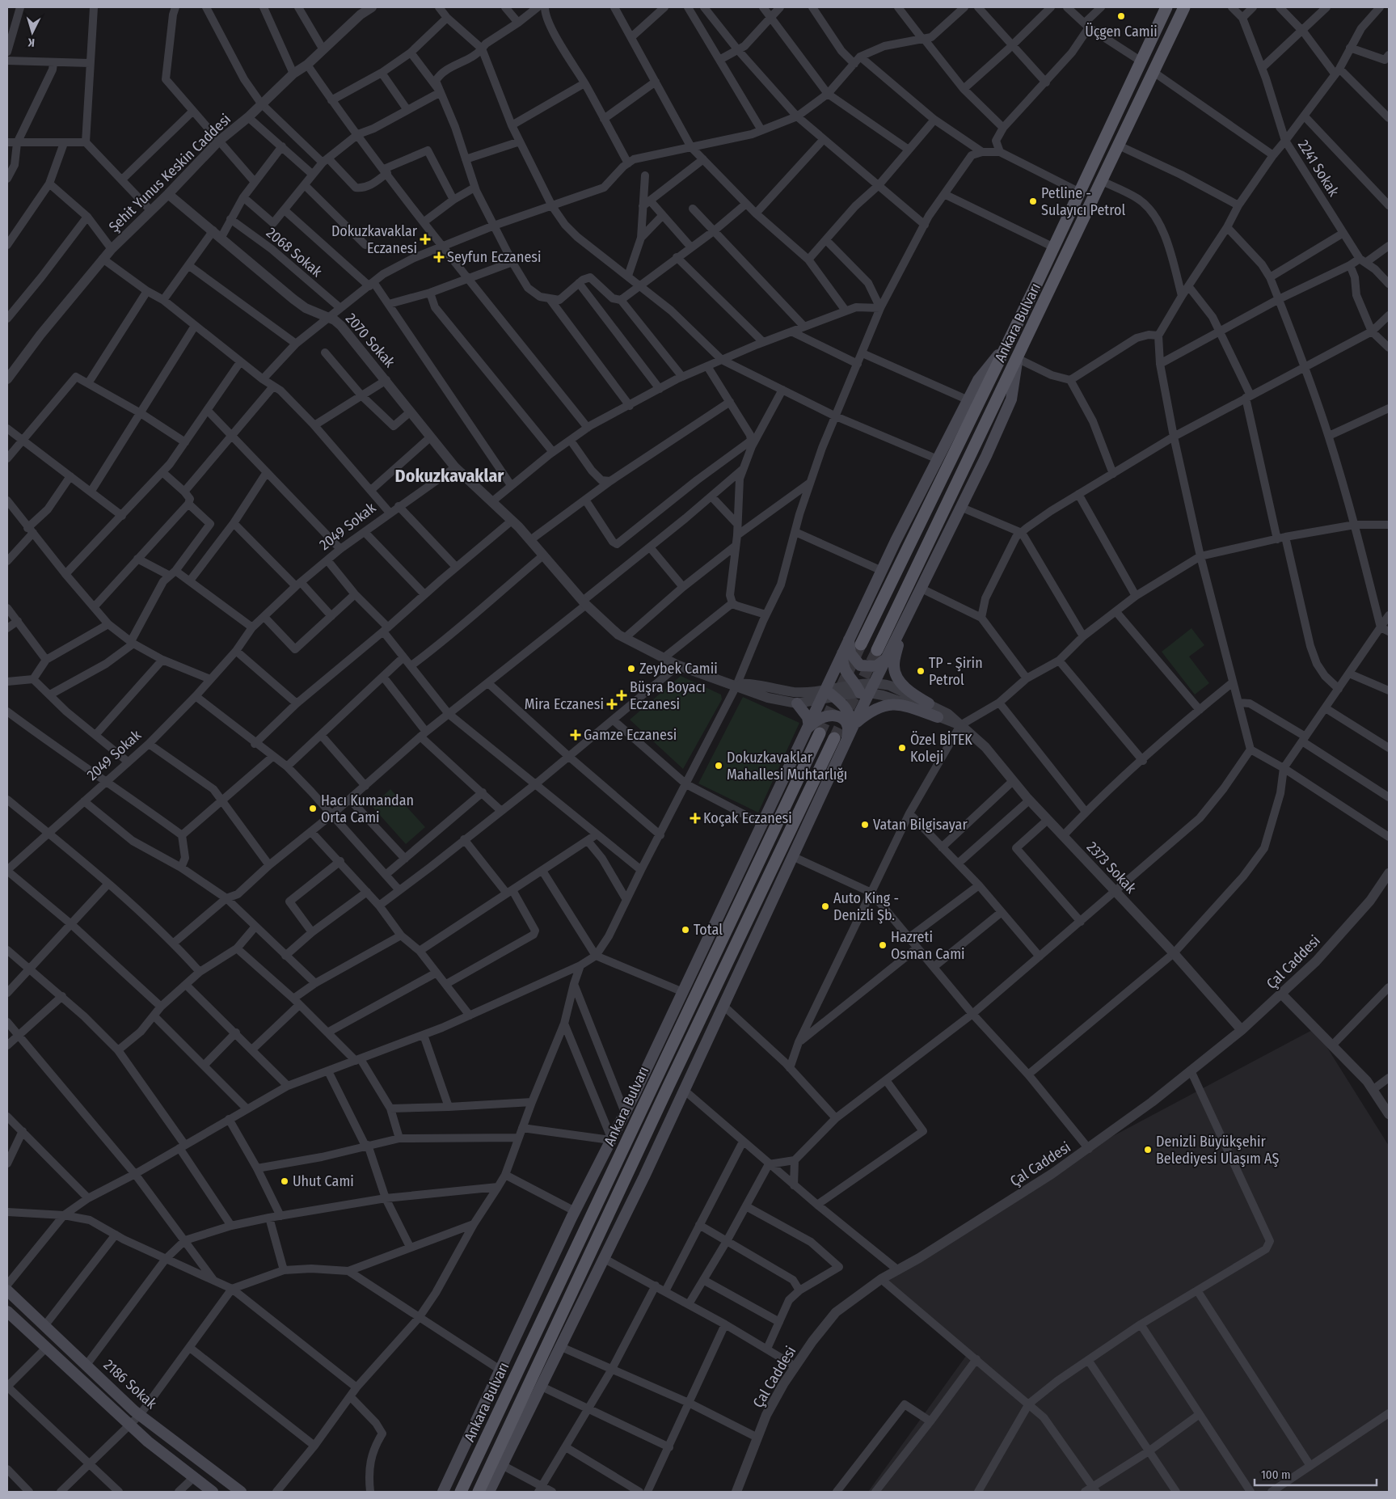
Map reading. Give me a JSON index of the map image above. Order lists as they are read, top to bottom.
{
  "streets": {
    "main road": ["Ankara Bulvarı", "2186 Sokak"],
    "street": [
      "2241 Sokak",
      "Şehit Yunus Keskin Caddesi",
      "2068 Sokak",
      "2070 Sokak",
      "2049 Sokak",
      "2373 Sokak",
      "Çal Caddesi"
    ]
  },
  "crossings": [
    ["Şehit Yunus Keskin Caddesi", "2070 Sokak"],
    ["2070 Sokak", "2049 Sokak"],
    ["2373 Sokak", "Çal Caddesi"]
  ],
  "districts": ["Dokuzkavaklar"],
  "places": {
    "other": [
      "Üçgen Camii",
      "Petline - Sulayıcı Petrol",
      "Zeybek Camii",
      "TP - Şirin Petrol",
      "Özel BİTEK Koleji",
      "Dokuzkavaklar Mahallesi Muhtarlığı",
      "Hacı Kumandan Orta Cami",
      "Vatan Bilgisayar",
      "Auto King - Denizli Şb.",
      "Total",
      "Hazreti Osman Cami",
      "Denizli Büyükşehir Belediyesi Ulaşım AŞ",
      "Uhut Cami"
    ],
    "health": [
      "Dokuzkavaklar Eczanesi",
      "Seyfun Eczanesi",
      "Büşra Boyacı Eczanesi",
      "Mira Eczanesi",
      "Gamze Eczanesi",
      "Koçak Eczanesi"
    ]
  },
  "scale_bar": "100 m",
  "north": "bottom"
}
